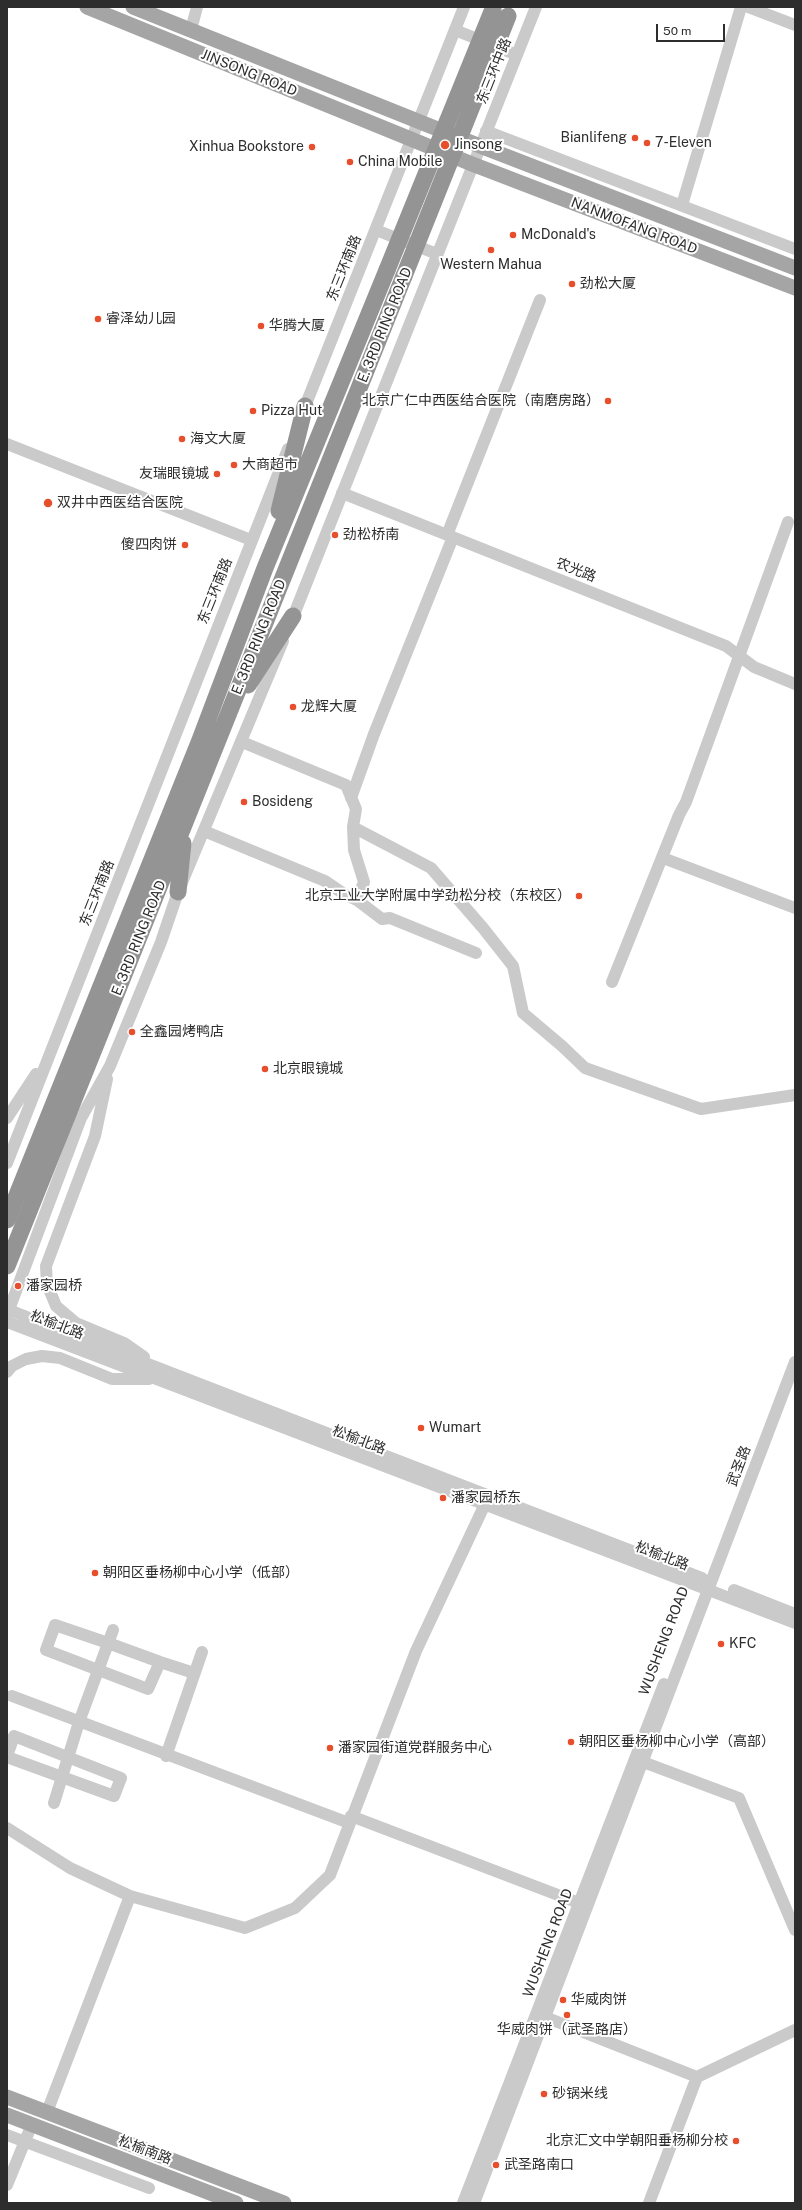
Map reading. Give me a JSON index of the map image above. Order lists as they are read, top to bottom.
{
  "streets": {
    "highway": ["E. 3RD RING ROAD"],
    "main road": ["JINSONG ROAD", "NANMOFANG ROAD", "松榆南路"],
    "street": [
      "东三环中路",
      "东三环南路",
      "农光路",
      "松榆北路",
      "武圣路",
      "WUSHENG ROAD"
    ]
  },
  "crossings": [
    ["东三环中路", "JINSONG ROAD"],
    ["东三环中路", "NANMOFANG ROAD"],
    ["JINSONG ROAD", "NANMOFANG ROAD"],
    ["JINSONG ROAD", "东三环南路"],
    ["松榆北路", "武圣路"],
    ["松榆北路", "WUSHENG ROAD"],
    ["武圣路", "WUSHENG ROAD"]
  ],
  "places": [
    "Bianlifeng",
    "7-Eleven",
    "Jinsong",
    "Xinhua Bookstore",
    "China Mobile",
    "McDonald's",
    "Western Mahua",
    "劲松大厦",
    "睿泽幼儿园",
    "华腾大厦",
    "北京广仁中西医结合医院（南磨房路）",
    "Pizza Hut",
    "海文大厦",
    "大商超市",
    "友瑞眼镜城",
    "双井中西医结合医院",
    "劲松桥南",
    "傻四肉饼",
    "龙辉大厦",
    "Bosideng",
    "北京工业大学附属中学劲松分校（东校区）",
    "全鑫园烤鸭店",
    "北京眼镜城",
    "潘家园桥",
    "Wumart",
    "潘家园桥东",
    "朝阳区垂杨柳中心小学（低部）",
    "KFC",
    "朝阳区垂杨柳中心小学（高部）",
    "潘家园街道党群服务中心",
    "华威肉饼",
    "华威肉饼（武圣路店）",
    "砂锅米线",
    "北京汇文中学朝阳垂杨柳分校",
    "武圣路南口"
  ],
  "scale_bar": "50 m"
}
